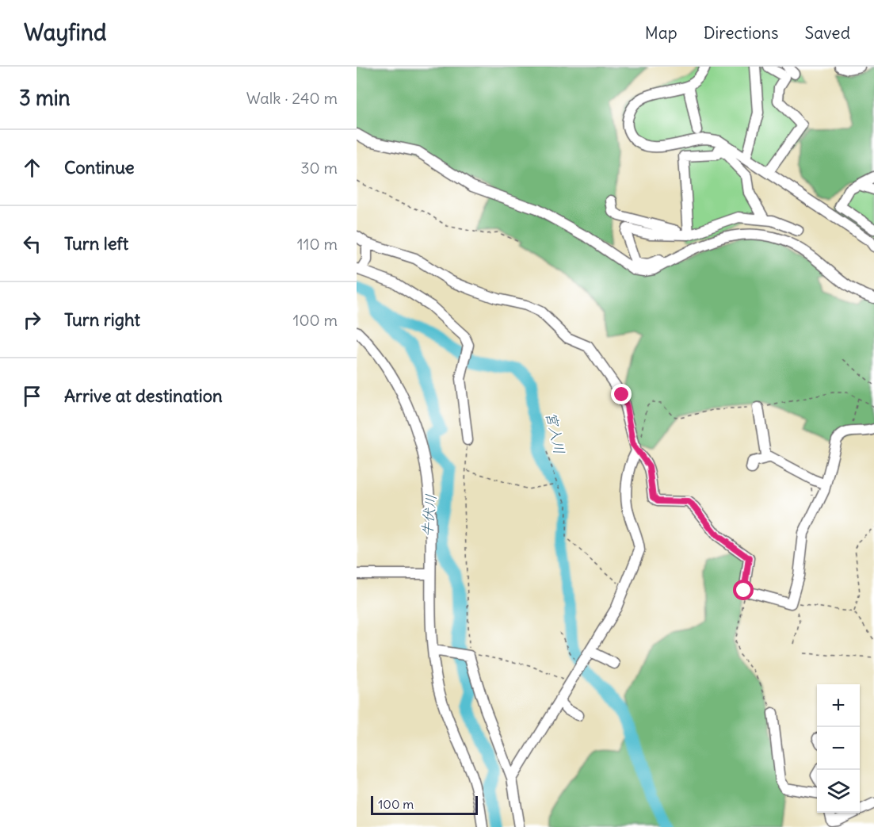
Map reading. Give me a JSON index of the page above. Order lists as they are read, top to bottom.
{
  "water": ["宮入川", "牛伏川"],
  "scale_bar": "100 m",
  "page": {
    "header": "Wayfind",
    "nav": ["Map", "Directions", "Saved"],
    "heading": ["3 min", "Walk · 240 m"],
    "list": [
      ["Continue", "30 m"],
      ["Turn left", "110 m"],
      ["Turn right", "100 m"],
      "Arrive at destination"
    ],
    "map_buttons": ["+", "−"],
    "scale": "100 m"
  }
}
